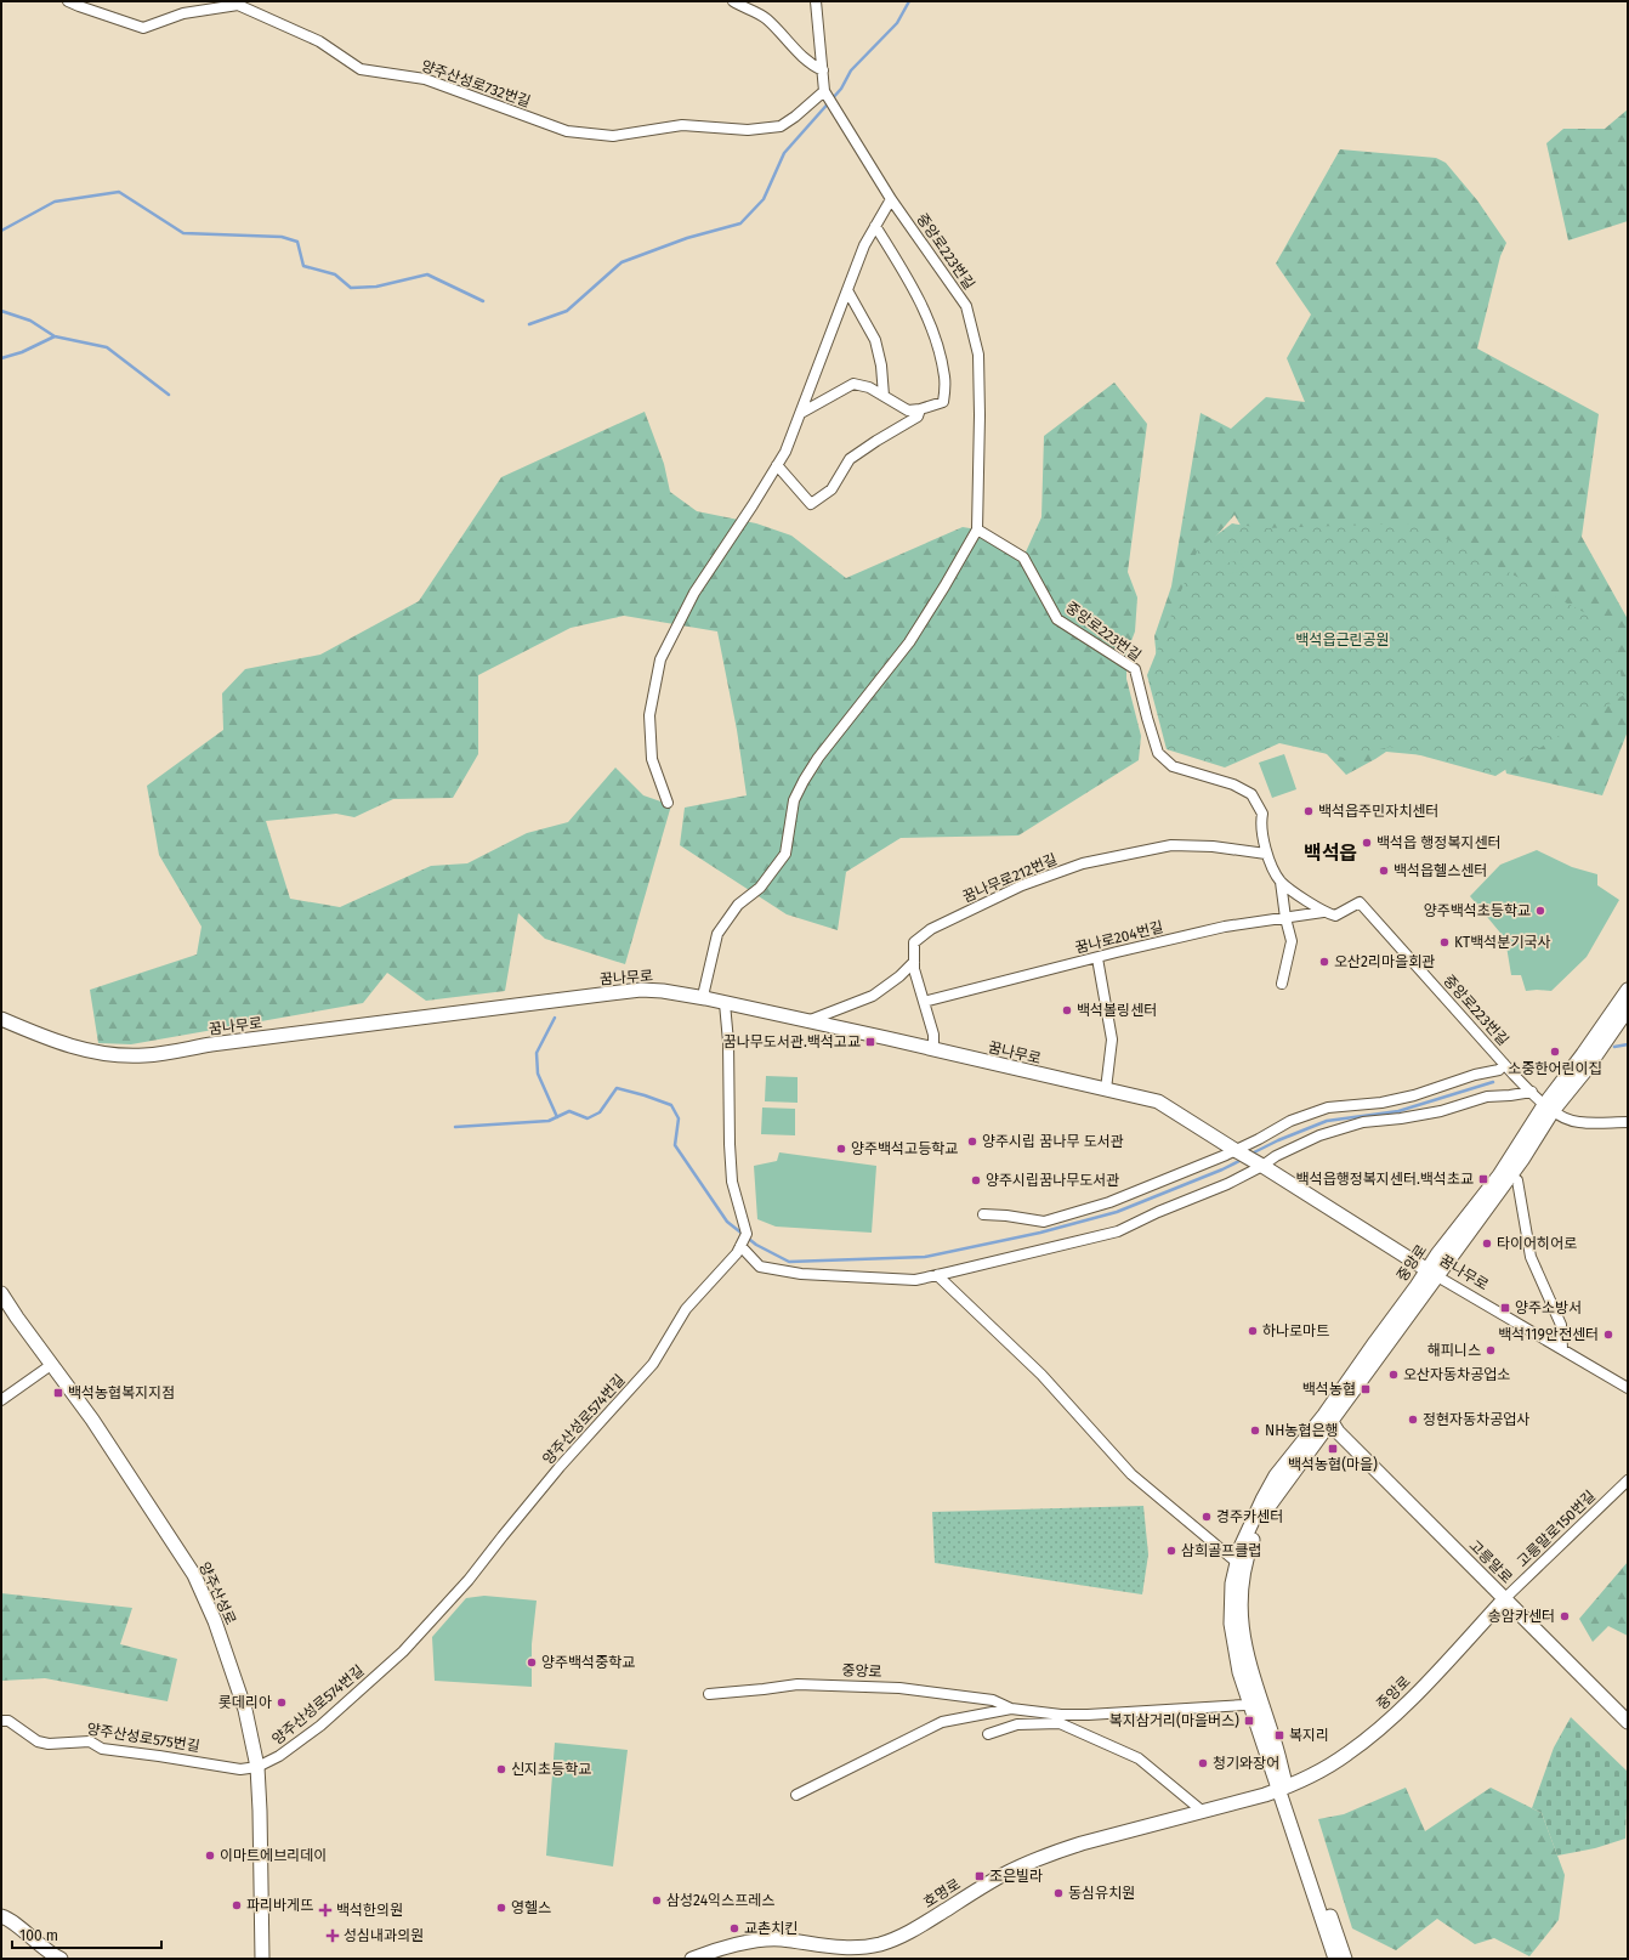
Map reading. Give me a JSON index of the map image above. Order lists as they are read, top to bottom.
{
  "streets": {
    "street": [
      "양주산성로732번길",
      "중앙로223번길",
      "꿈나무로212번길",
      "꿈나로204번길",
      "꿈나무로",
      "중앙로",
      "양주산성로574번길",
      "고릉말로150번길",
      "고릉말로",
      "양주산성로",
      "양주산성로575번길",
      "호명로"
    ]
  },
  "crossings": [
    ["양주산성로732번길", "중앙로223번길"],
    ["중앙로223번길", "꿈나무로212번길"],
    ["중앙로223번길", "꿈나로204번길"],
    ["꿈나무로", "중앙로"],
    ["중앙로", "고릉말로150번길"],
    ["중앙로", "고릉말로"],
    ["중앙로", "호명로"],
    ["양주산성로574번길", "양주산성로"],
    ["양주산성로574번길", "양주산성로575번길"],
    ["고릉말로150번길", "고릉말로"],
    ["양주산성로", "양주산성로575번길"]
  ],
  "districts": ["백석읍"],
  "parks": ["백석읍근린공원"],
  "places": {
    "other": [
      "백석읍주민자치센터",
      "백석읍 행정복지센터",
      "백석읍헬스센터",
      "양주백석초등학교",
      "KT백석분기국사",
      "오산2리마을회관",
      "백석볼링센터",
      "소중한어린이집",
      "양주시립 꿈나무 도서관",
      "양주백석고등학교",
      "양주시립꿈나무도서관",
      "타이어히어로",
      "하나로마트",
      "백석119안전센터",
      "해피니스",
      "오산자동차공업소",
      "정현자동차공업사",
      "NH농협은행",
      "경주카센터",
      "삼희골프클럽",
      "송암카센터",
      "양주백석중학교",
      "롯데리아",
      "청기와장어",
      "신지초등학교",
      "이마트에브리데이",
      "동심유치원",
      "삼성24익스프레스",
      "파리바게뜨",
      "영헬스",
      "교촌치킨"
    ],
    "transit": [
      "꿈나무도서관.백석고교",
      "백석읍행정복지센터.백석초교",
      "양주소방서",
      "백석농협",
      "백석농협복지지점",
      "백석농협(마을)",
      "복지삼거리(마을버스)",
      "복지리",
      "조은빌라"
    ],
    "health": ["백석한의원", "성심내과의원"]
  },
  "scale_bar": "100 m"
}
